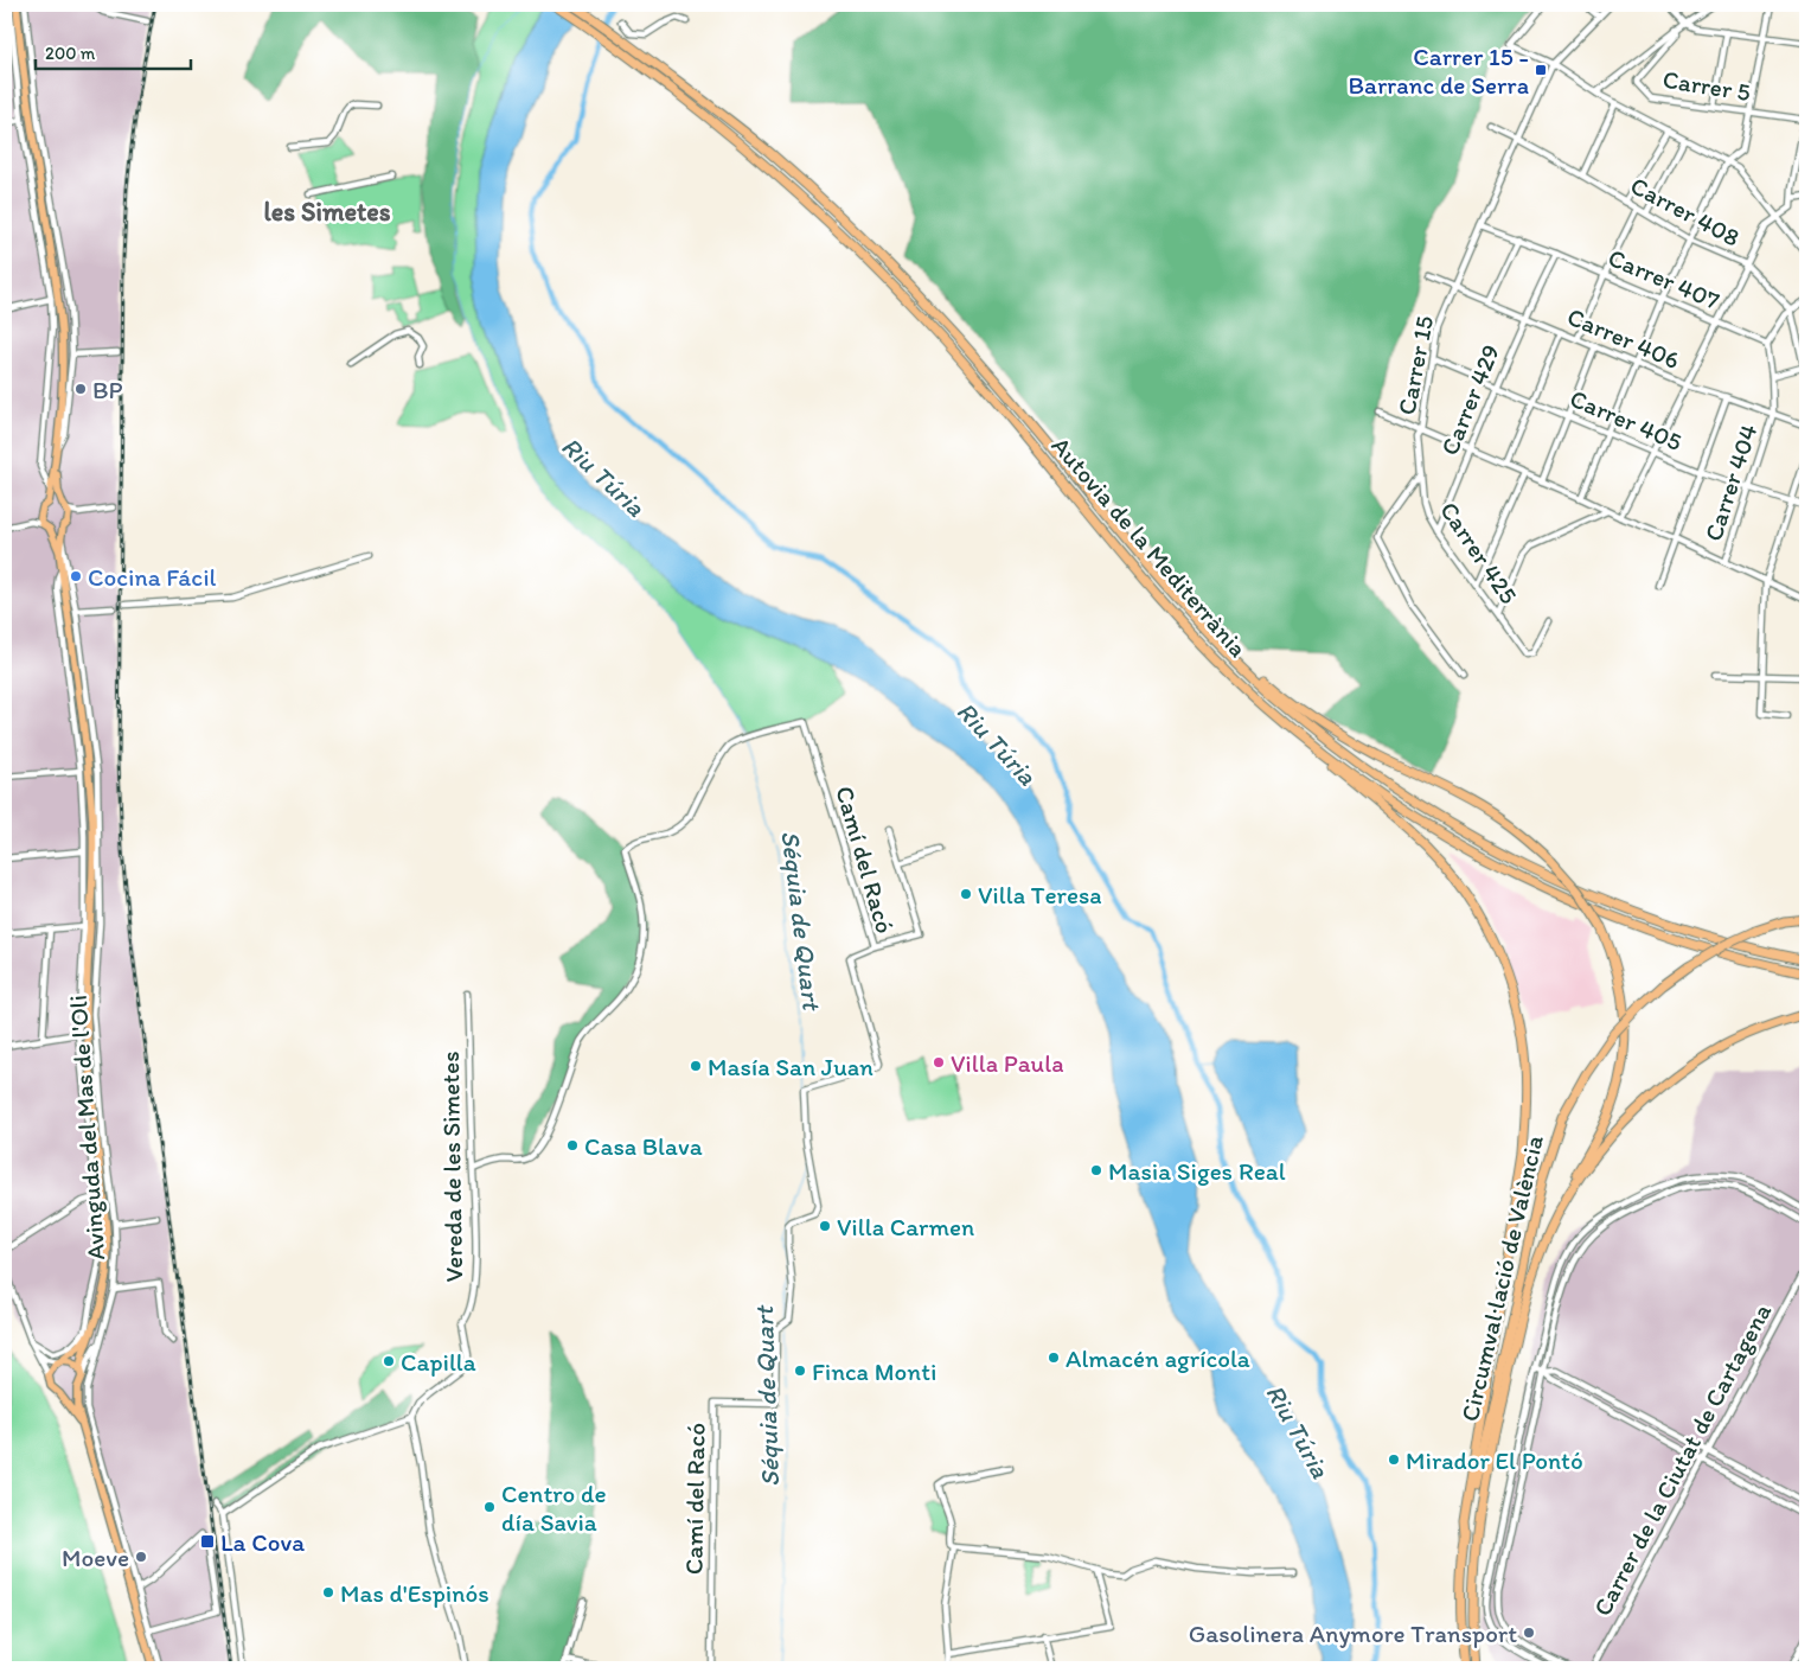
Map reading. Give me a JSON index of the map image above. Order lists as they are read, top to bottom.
{
  "streets": {
    "highway": ["Autovia de la Mediterrània", "Circumval·lació de València"],
    "street": [
      "Carrer 5",
      "Carrer 408",
      "Carrer 407",
      "Carrer 406",
      "Carrer 15",
      "Carrer 429",
      "Carrer 405",
      "Carrer 404",
      "Carrer 425",
      "Camí del Racó",
      "Avinguda del Mas de l'Oli",
      "Vereda de les Simetes",
      "Carrer de la Ciutat de Cartagena"
    ]
  },
  "crossings": [
    ["Carrer 408", "Carrer 15"],
    ["Carrer 407", "Carrer 15"],
    ["Carrer 407", "Carrer 429"],
    ["Carrer 406", "Carrer 15"],
    ["Carrer 406", "Carrer 429"],
    ["Carrer 406", "Carrer 404"],
    ["Carrer 15", "Carrer 429"],
    ["Carrer 15", "Carrer 405"],
    ["Carrer 15", "Carrer 404"],
    ["Carrer 15", "Carrer 425"],
    ["Carrer 429", "Carrer 405"],
    ["Carrer 429", "Carrer 425"],
    ["Carrer 405", "Carrer 404"],
    ["Camí del Racó", "Vereda de les Simetes"]
  ],
  "districts": ["les Simetes"],
  "water": ["Riu Túria", "Séquia de Quart"],
  "places": {
    "transit": ["Carrer 15 - Barranc de Serra", "La Cova"],
    "other": [
      "BP",
      "Cocina Fácil",
      "Villa Teresa",
      "Villa Paula",
      "Masía San Juan",
      "Casa Blava",
      "Masia Siges Real",
      "Villa Carmen",
      "Almacén agrícola",
      "Capilla",
      "Finca Monti",
      "Mirador El Pontó",
      "Centro de día Savia",
      "Moeve",
      "Mas d'Espinós",
      "Gasolinera Anymore Transport"
    ]
  },
  "scale_bar": "200 m"
}
